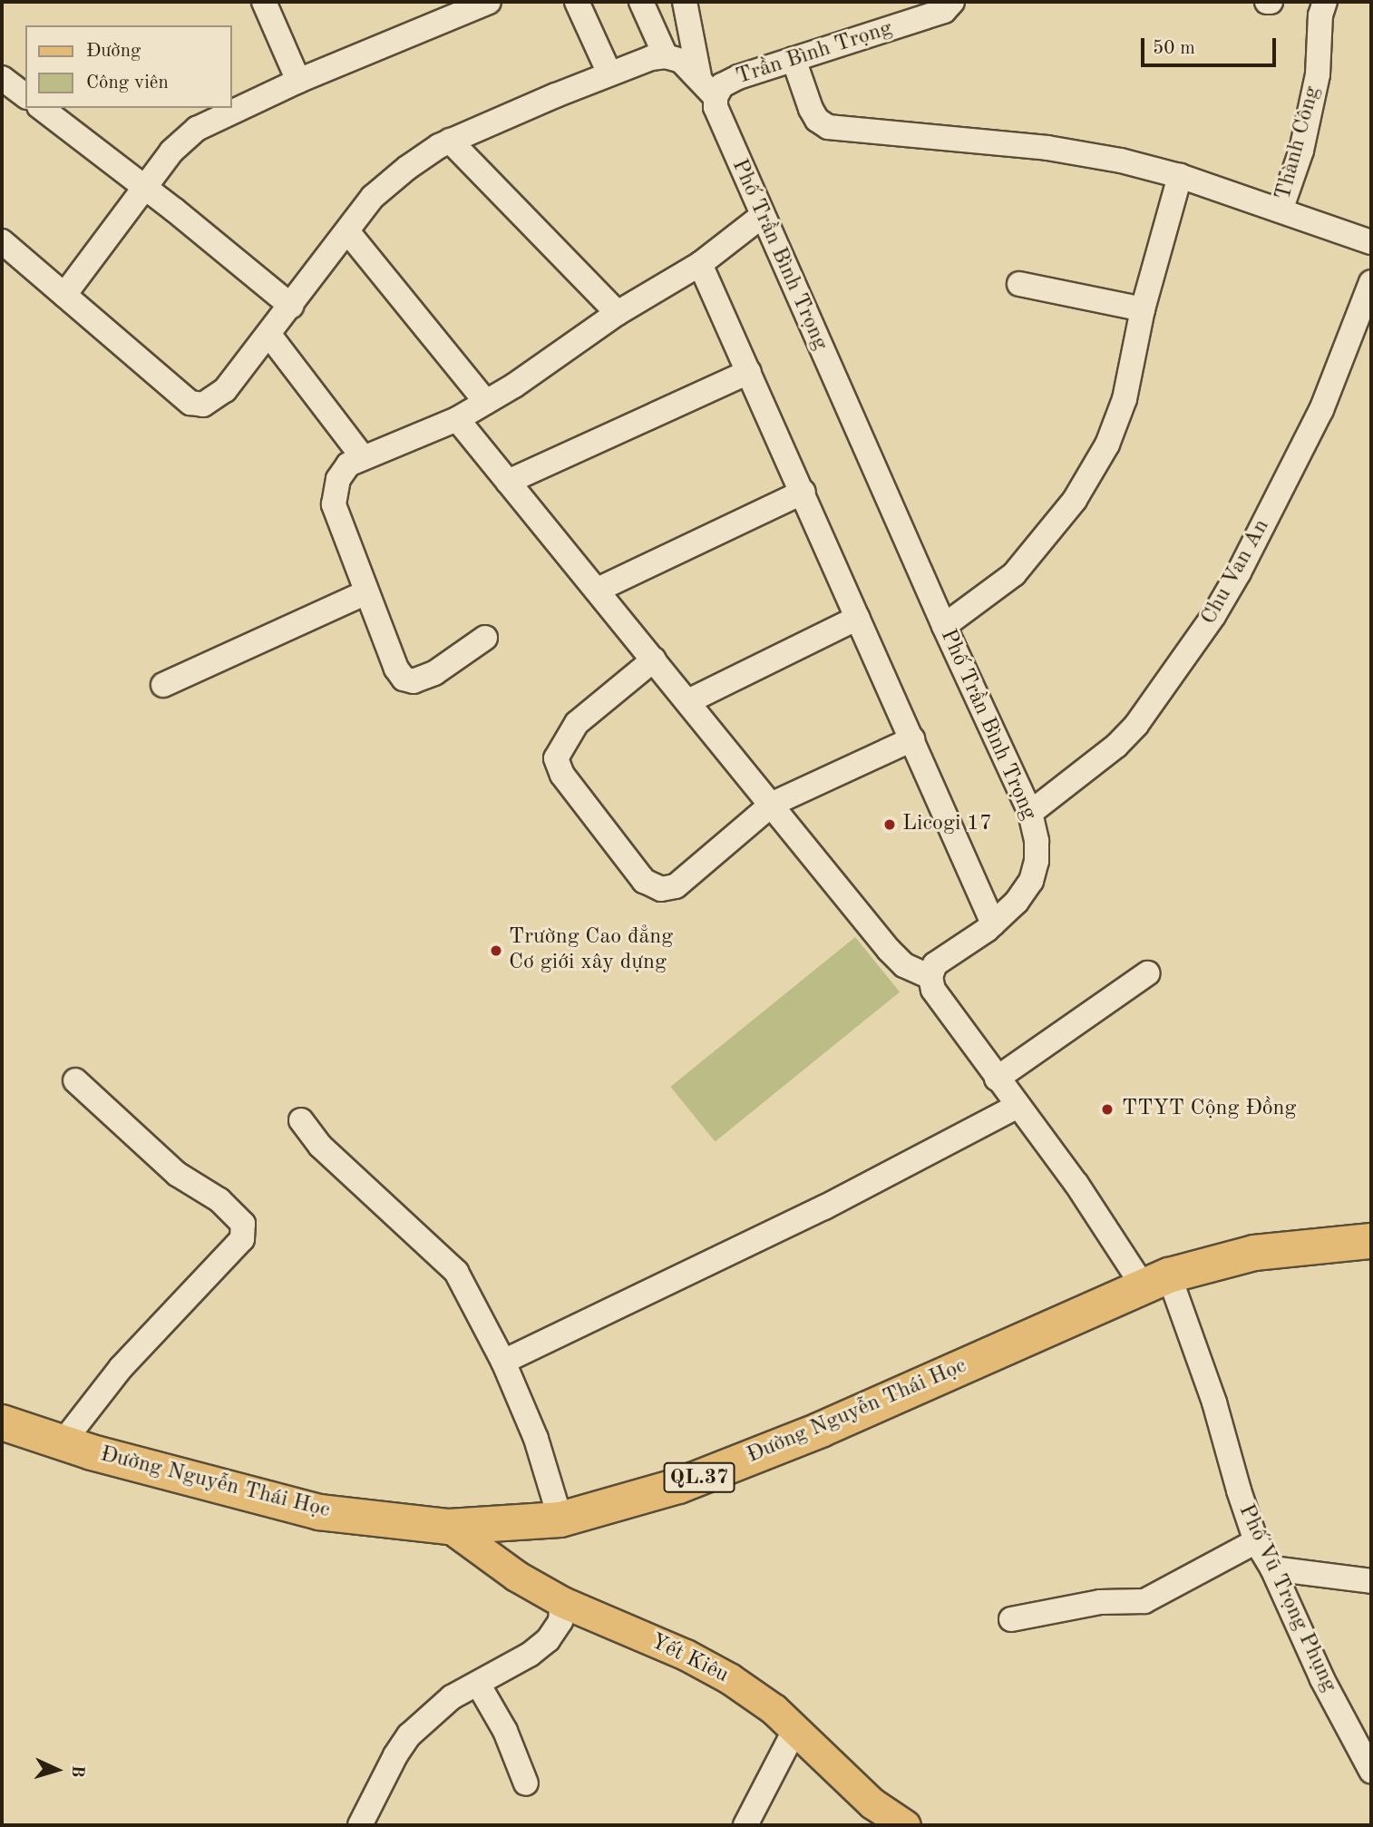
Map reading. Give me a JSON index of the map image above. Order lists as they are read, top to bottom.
{
  "streets": {
    "highway": ["Đường Nguyễn Thái Học", "QL.37"],
    "main road": ["Yết Kiêu"],
    "street": [
      "Trần Bình Trọng",
      "Thành Công",
      "Phố Trần Bình Trọng",
      "Chu Van An",
      "Phố Vũ Trọng Phụng"
    ]
  },
  "crossings": [
    ["Trần Bình Trọng", "Phố Trần Bình Trọng"],
    ["Phố Trần Bình Trọng", "Chu Van An"],
    ["Đường Nguyễn Thái Học", "Phố Vũ Trọng Phụng"],
    ["Đường Nguyễn Thái Học", "Yết Kiêu"]
  ],
  "places": ["Licogi 17", "Trường Cao đẳng Cơ giới xây dựng", "TTYT Cộng Đồng"],
  "legend": ["Đường", "Công viên"],
  "scale_bar": "50 m",
  "north": "right"
}
